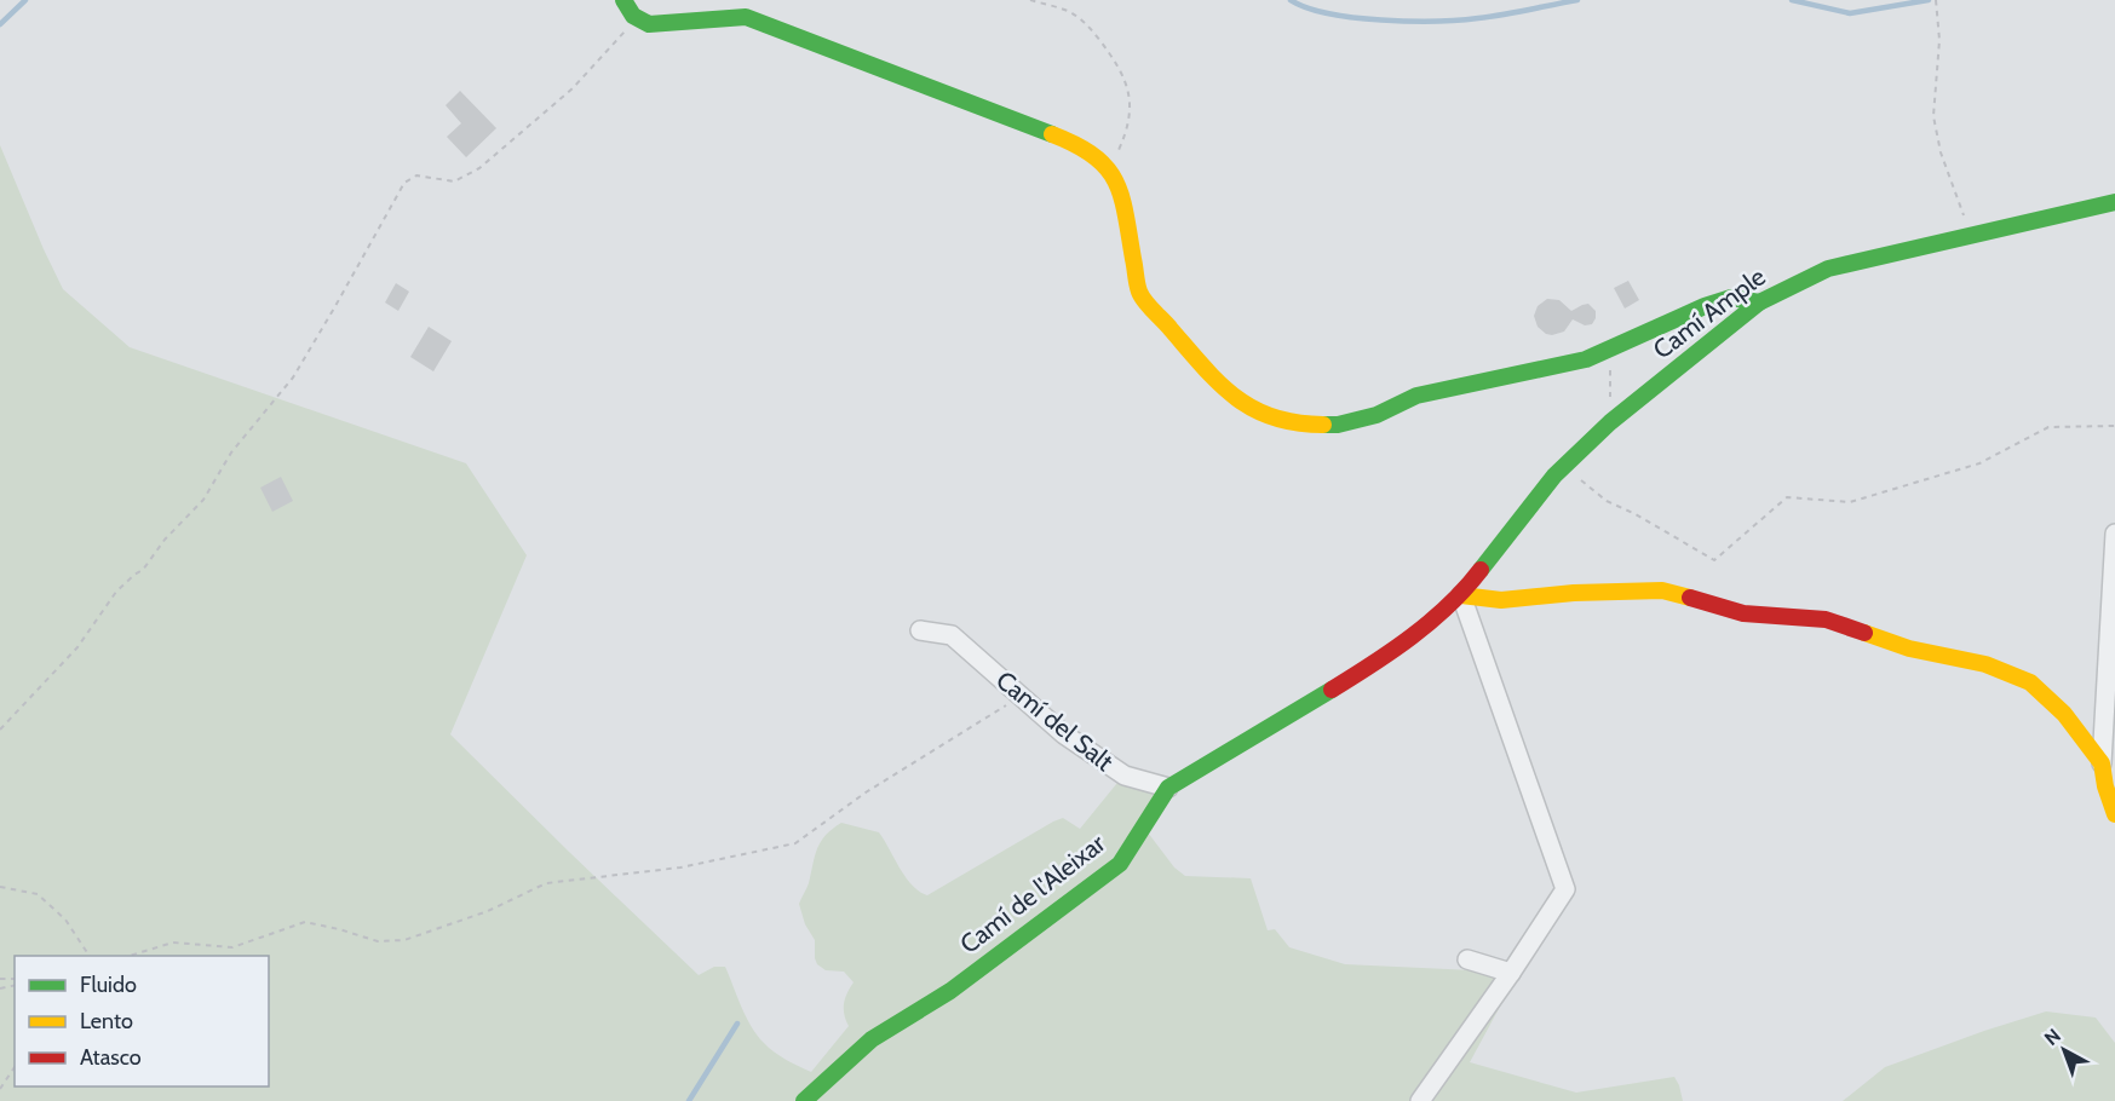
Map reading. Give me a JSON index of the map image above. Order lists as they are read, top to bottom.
{
  "streets": {
    "street": ["Camí Ample", "Camí del Salt", "Camí de l'Aleixar"]
  },
  "crossings": [
    ["Camí Ample", "Camí de l'Aleixar"],
    ["Camí del Salt", "Camí de l'Aleixar"]
  ],
  "legend": ["Fluido", "Lento", "Atasco"],
  "north": "top left"
}
